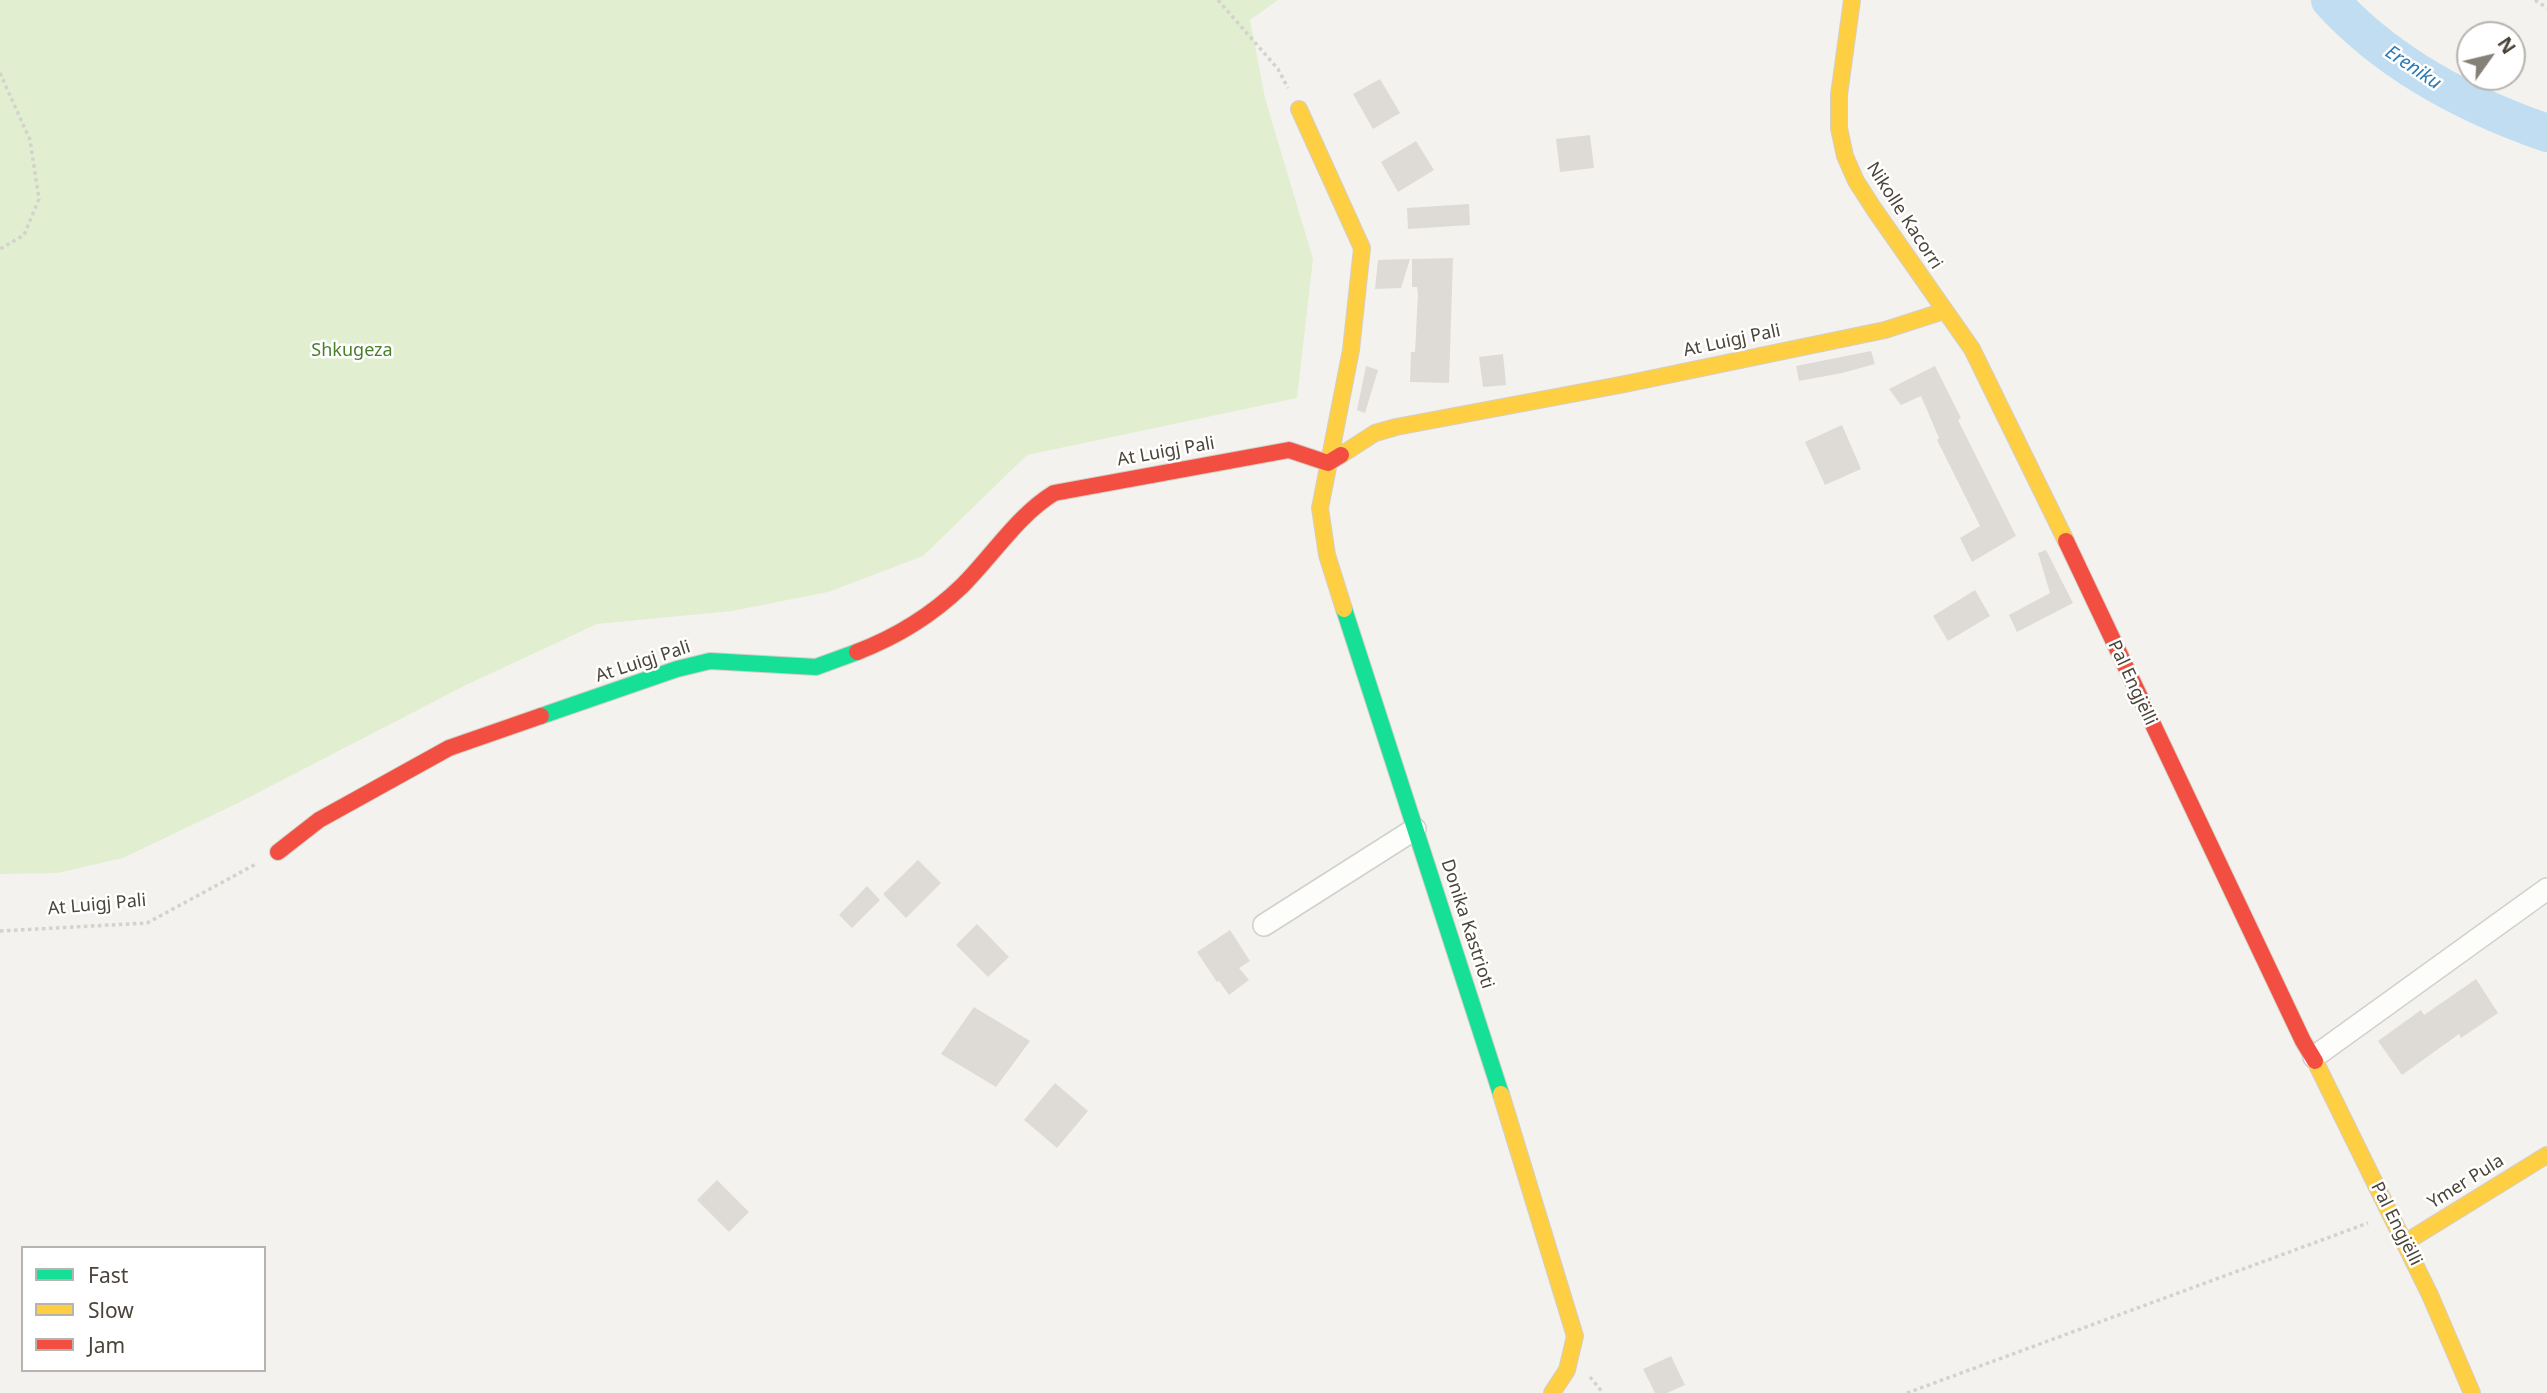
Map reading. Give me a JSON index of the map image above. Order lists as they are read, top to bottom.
{
  "streets": {
    "street": [
      "Nikolle Kacorri",
      "At Luigj Pali",
      "Pal Engjëlli",
      "Donika Kastrioti",
      "Ymer Pula"
    ]
  },
  "crossings": [
    ["Nikolle Kacorri", "At Luigj Pali"],
    ["Nikolle Kacorri", "Pal Engjëlli"],
    ["At Luigj Pali", "Pal Engjëlli"],
    ["At Luigj Pali", "Donika Kastrioti"],
    ["Pal Engjëlli", "Ymer Pula"]
  ],
  "water": ["Ereniku"],
  "parks": ["Shkugeza"],
  "legend": ["Fast", "Slow", "Jam"],
  "north": "top right"
}
